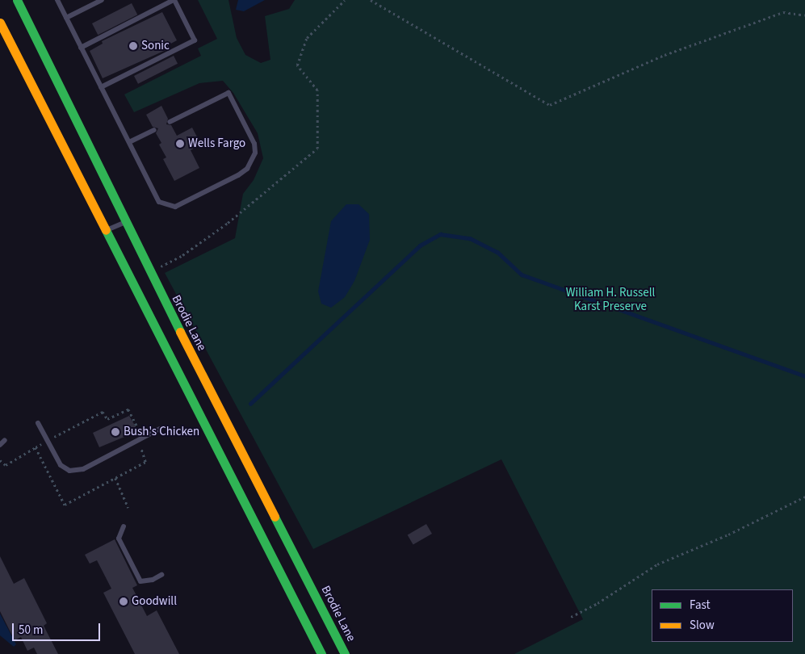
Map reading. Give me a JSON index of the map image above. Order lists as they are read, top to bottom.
{
  "streets": {
    "main road": ["Brodie Lane"]
  },
  "parks": ["William H. Russell Karst Preserve"],
  "places": [
    "Sonic",
    "Wells Fargo",
    "Bush's Chicken",
    "Goodwill"
  ],
  "legend": ["Fast", "Slow"],
  "scale_bar": "50 m"
}
